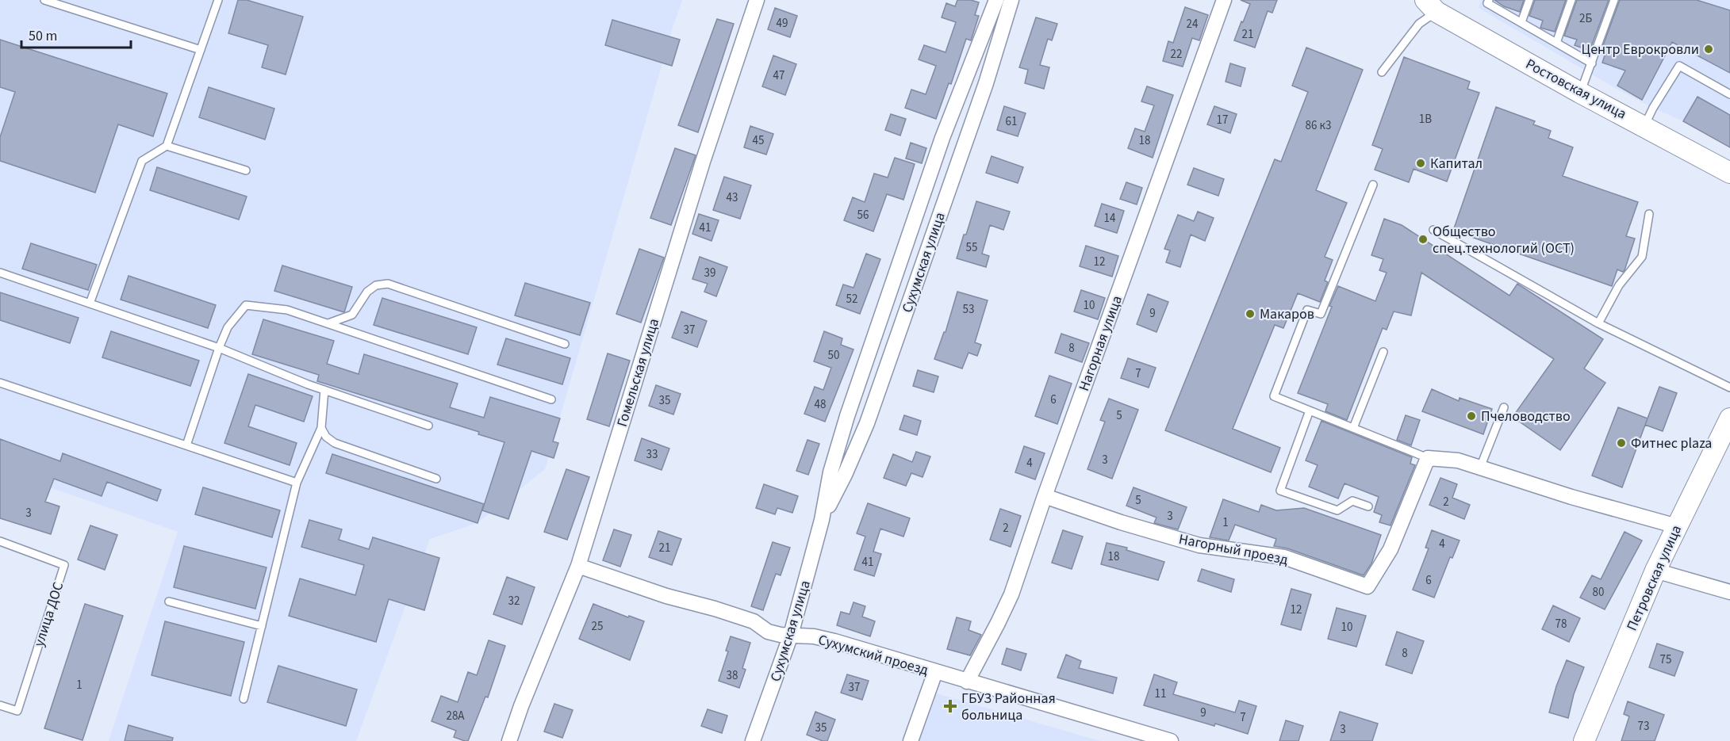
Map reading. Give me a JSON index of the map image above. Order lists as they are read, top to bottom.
{
  "streets": {
    "street": [
      "Ростовская улица",
      "Сухумская улица",
      "Нагорная улица",
      "Гомельская улица",
      "Нагорный проезд",
      "Петровская улица",
      "Сухумский проезд"
    ],
    "lane": ["улица ДОС"]
  },
  "crossings": [
    ["Сухумская улица", "Сухумский проезд"],
    ["Нагорная улица", "Нагорный проезд"],
    ["Нагорная улица", "Сухумский проезд"],
    ["Гомельская улица", "Сухумский проезд"]
  ],
  "places": {
    "other": [
      "Центр Еврокровли",
      "Капитал",
      "Общество спец.технологий (ОСТ)",
      "Макаров",
      "Пчеловодство",
      "Фитнес plaza"
    ],
    "health": ["ГБУЗ Районная больница"]
  },
  "house_numbers": [
    "2Б",
    "49",
    "24",
    "21",
    "22",
    "47",
    "1В",
    "17",
    "61",
    "86 к3",
    "45",
    "18",
    "43",
    "56",
    "14",
    "41",
    "55",
    "12",
    "39",
    "52",
    "10",
    "53",
    "9",
    "37",
    "8",
    "50",
    "7",
    "6",
    "35",
    "48",
    "5",
    "33",
    "3",
    "4",
    "5",
    "2",
    "3",
    "3",
    "1",
    "2",
    "4",
    "21",
    "18",
    "41",
    "6",
    "80",
    "32",
    "12",
    "78",
    "25",
    "10",
    "8",
    "75",
    "38",
    "1",
    "37",
    "11",
    "9",
    "28А",
    "7",
    "73",
    "35",
    "3"
  ],
  "scale_bar": "50 m"
}
